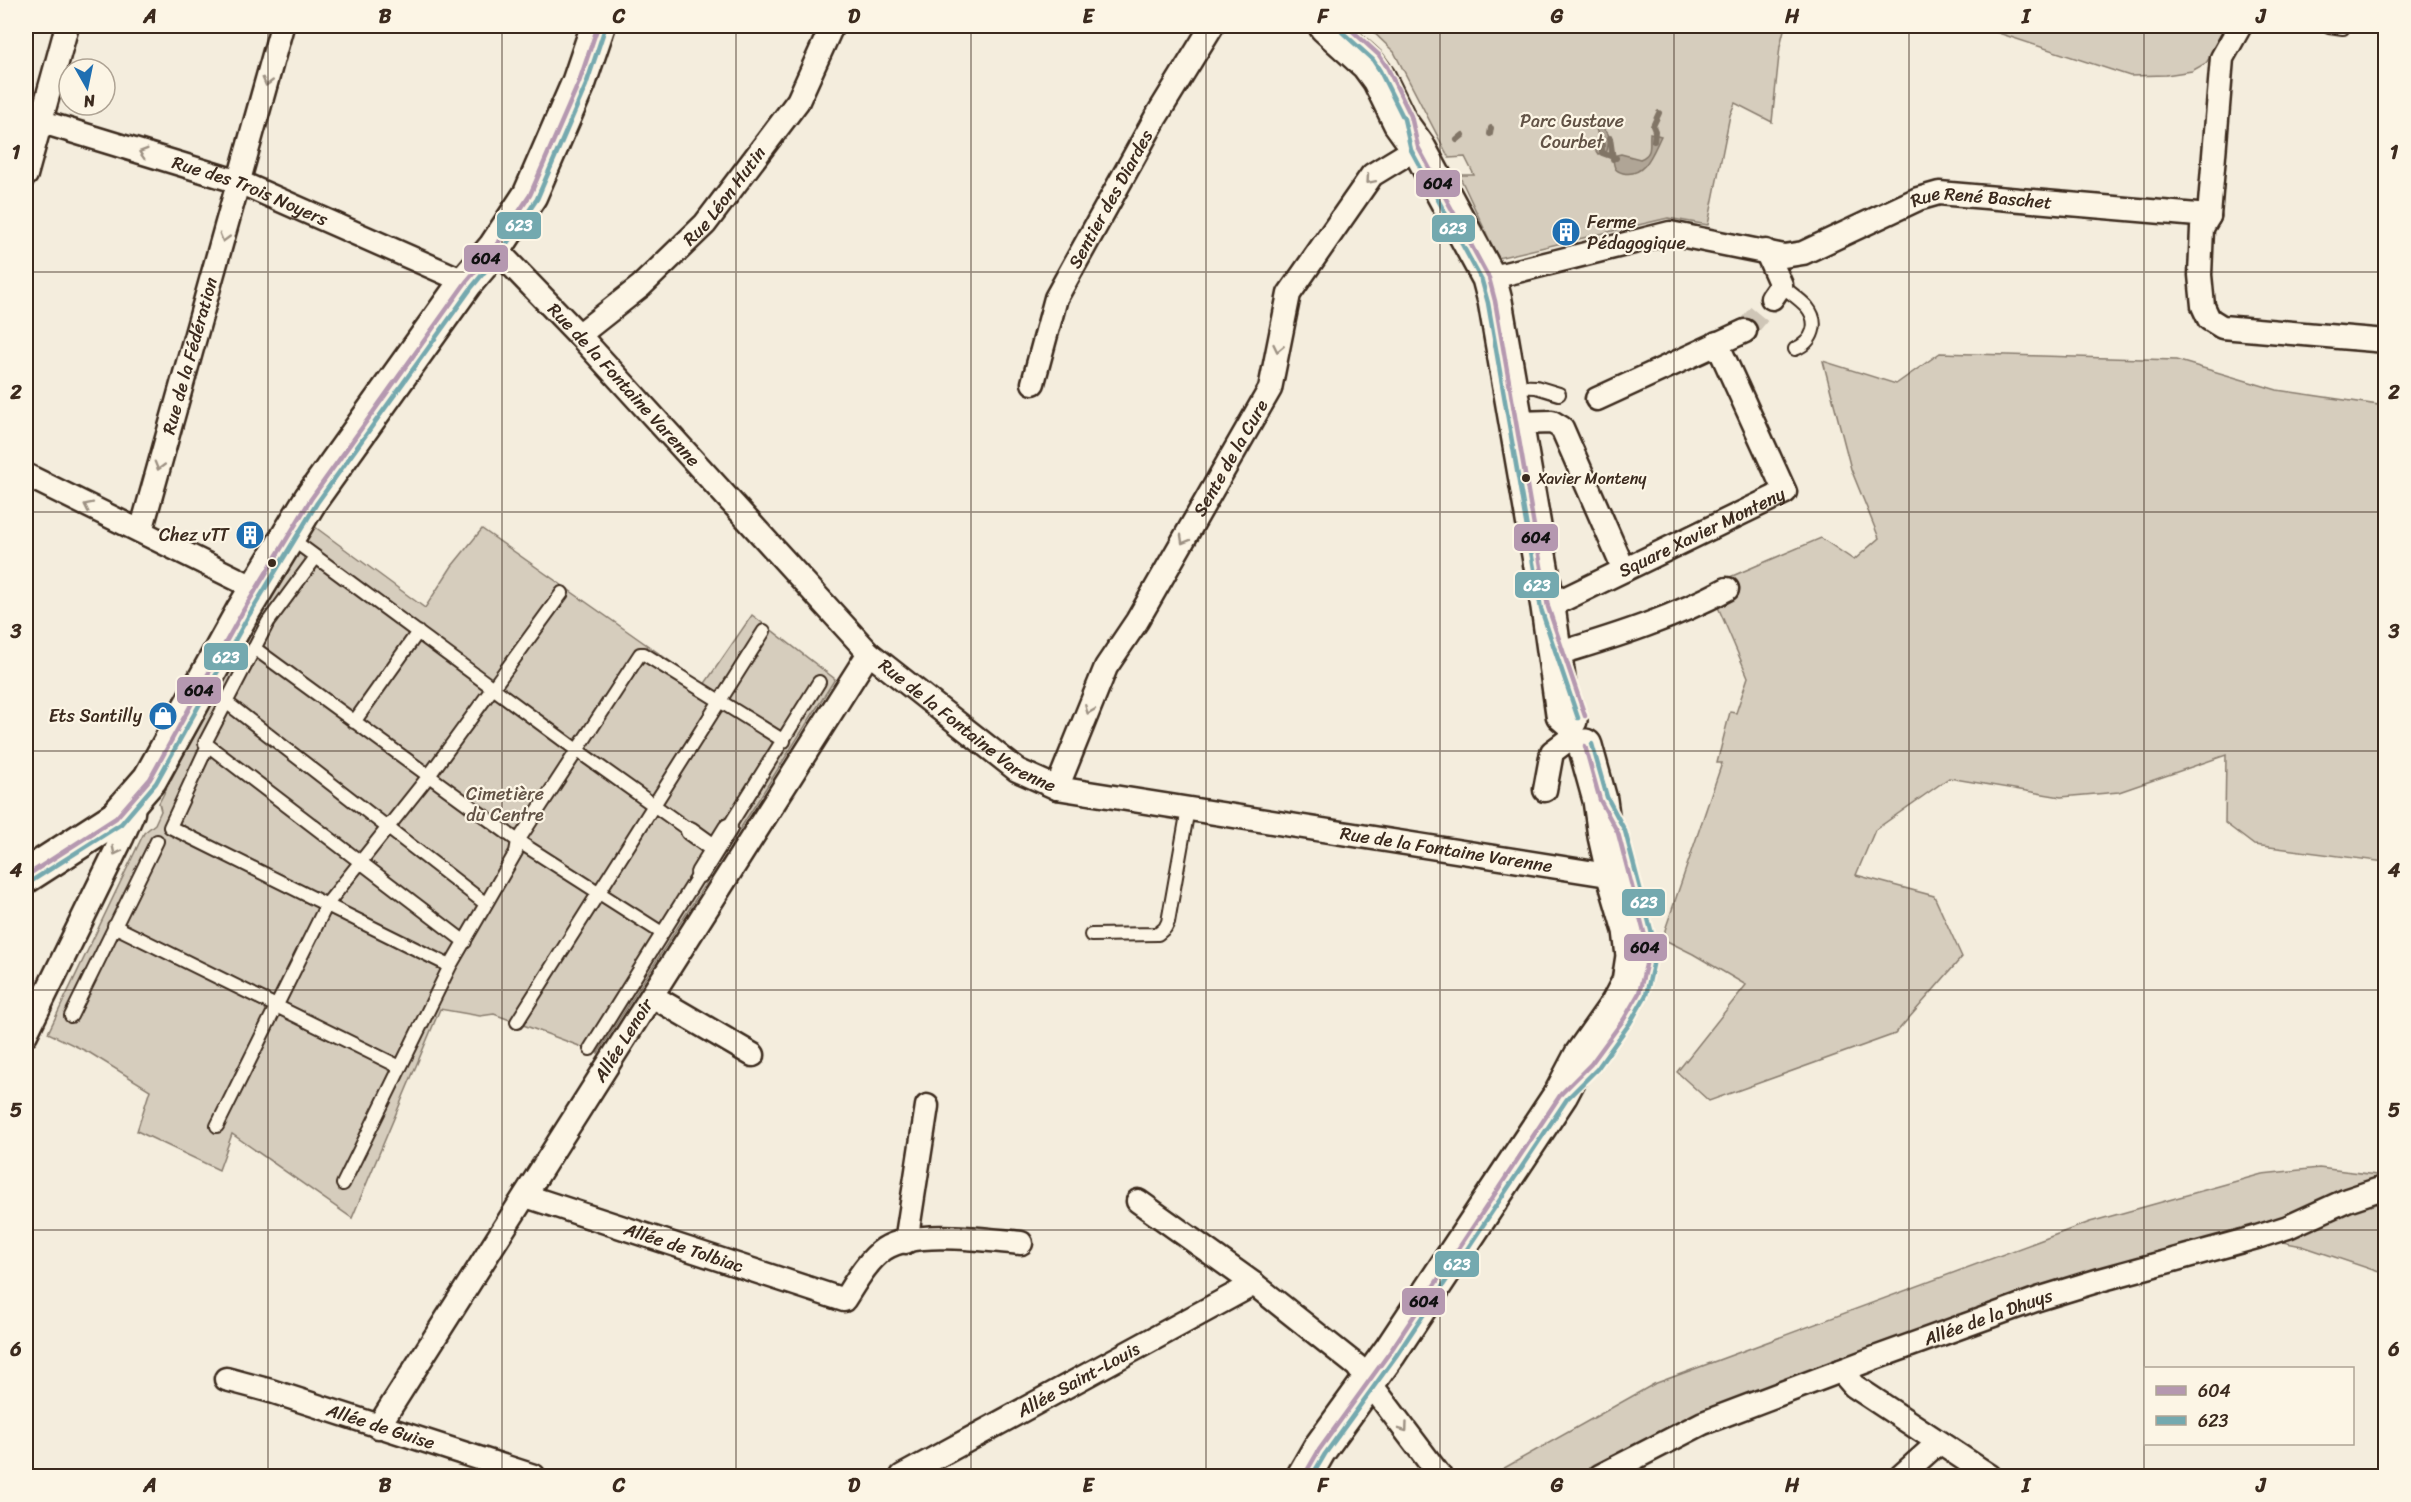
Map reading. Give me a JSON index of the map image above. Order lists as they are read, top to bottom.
{
  "streets": {
    "street": [
      "Rue des Trois Noyers",
      "Rue Léon Hutin",
      "Sentier des Diardes",
      "Rue René Baschet",
      "Rue de la Fédération",
      "Rue de la Fontaine Varenne",
      "Sente de la Cure",
      "Square Xavier Monteny",
      "Allée Lenoir",
      "Allée de Tolbiac",
      "Allée de la Dhuys",
      "Allée Saint-Louis",
      "Allée de Guise"
    ]
  },
  "crossings": [
    ["Rue des Trois Noyers", "Rue de la Fédération"],
    ["Rue Léon Hutin", "Rue de la Fontaine Varenne"],
    ["Rue de la Fontaine Varenne", "Sente de la Cure"],
    ["Rue de la Fontaine Varenne", "Allée Lenoir"],
    ["Allée Lenoir", "Allée de Tolbiac"],
    ["Allée Lenoir", "Allée de Guise"]
  ],
  "one_way": ["Rue des Trois Noyers", "Rue de la Fédération", "Sente de la Cure"],
  "parks": ["Parc Gustave Courbet", "Cimetière du Centre"],
  "places": {
    "building": ["Ferme Pédagogique", "Chez vTT"],
    "other": ["Xavier Monteny"],
    "shop": ["Ets Santilly"]
  },
  "lines": ["transit line 604", "transit line 623"],
  "legend": ["604", "623"],
  "north": "bottom",
  "grid": {
    "columns": [
      "A",
      "B",
      "C",
      "D",
      "E",
      "F",
      "G",
      "H",
      "I",
      "J"
    ],
    "rows": [
      "1",
      "2",
      "3",
      "4",
      "5",
      "6"
    ]
  }
}
